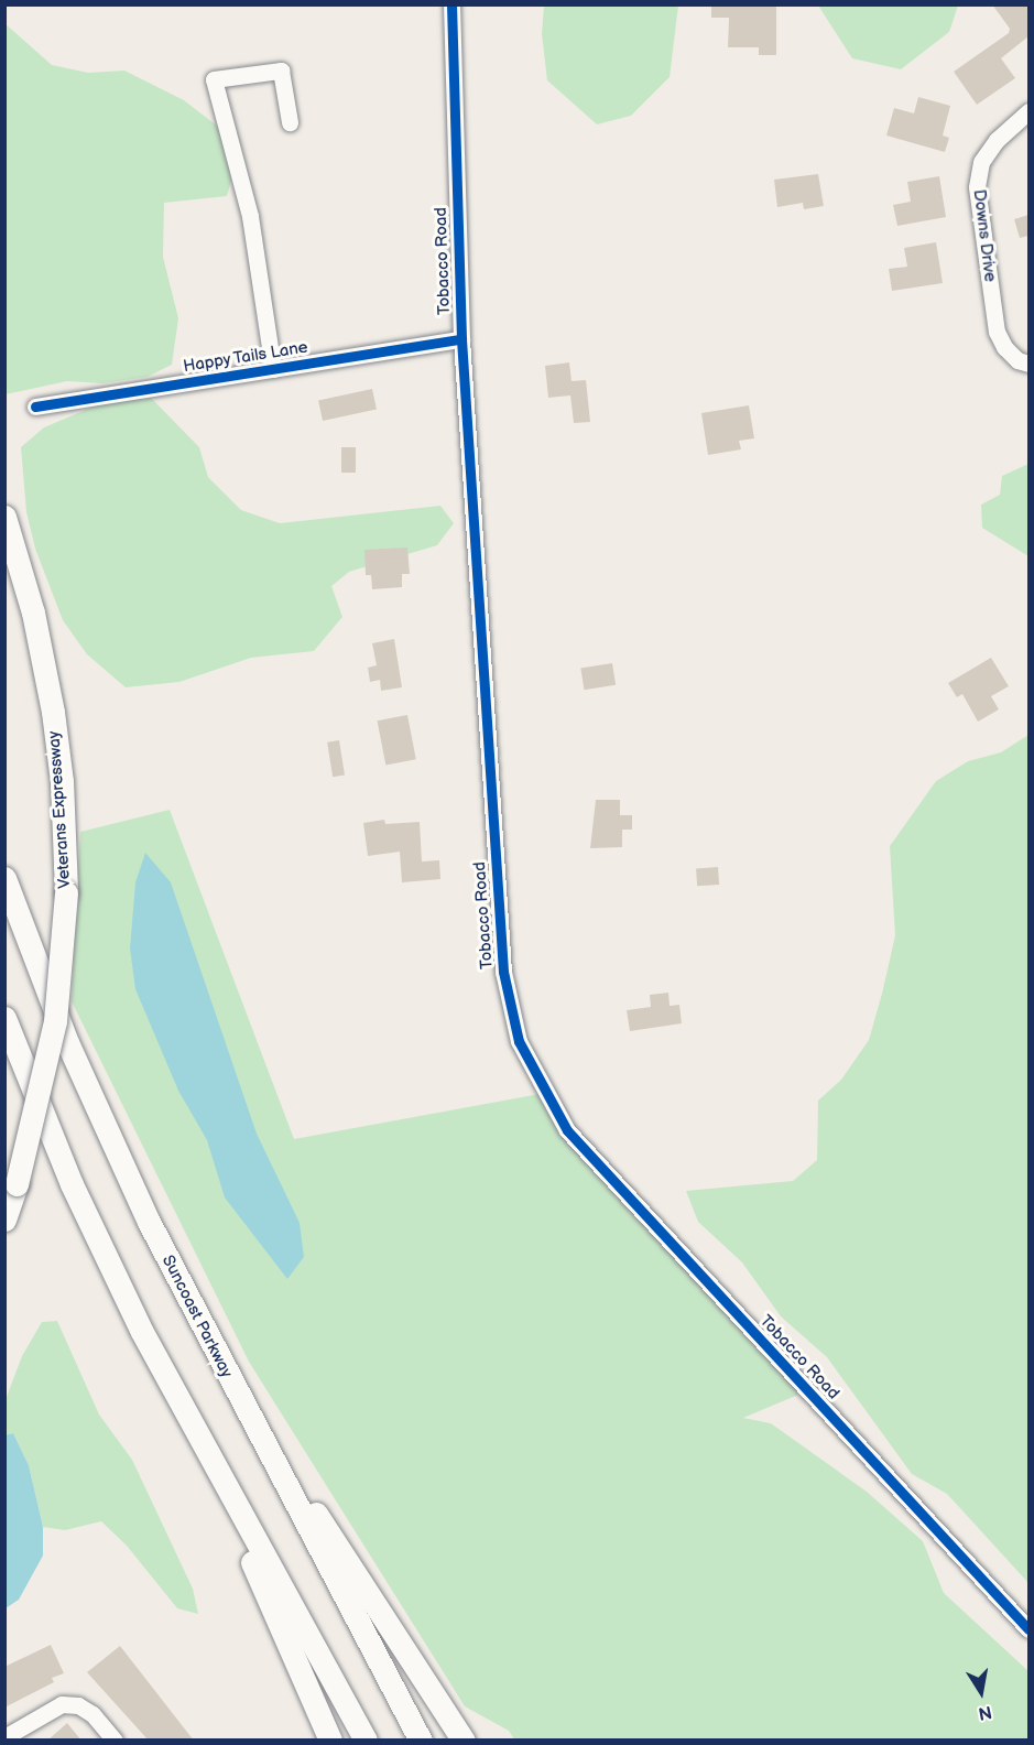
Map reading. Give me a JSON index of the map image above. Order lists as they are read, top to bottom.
{
  "streets": {
    "highway": ["Veterans Expressway", "Suncoast Parkway"],
    "street": ["Downs Drive", "Tobacco Road", "Happy Tails Lane"]
  },
  "crossings": [
    ["Tobacco Road", "Happy Tails Lane"]
  ],
  "north": "bottom"
}
